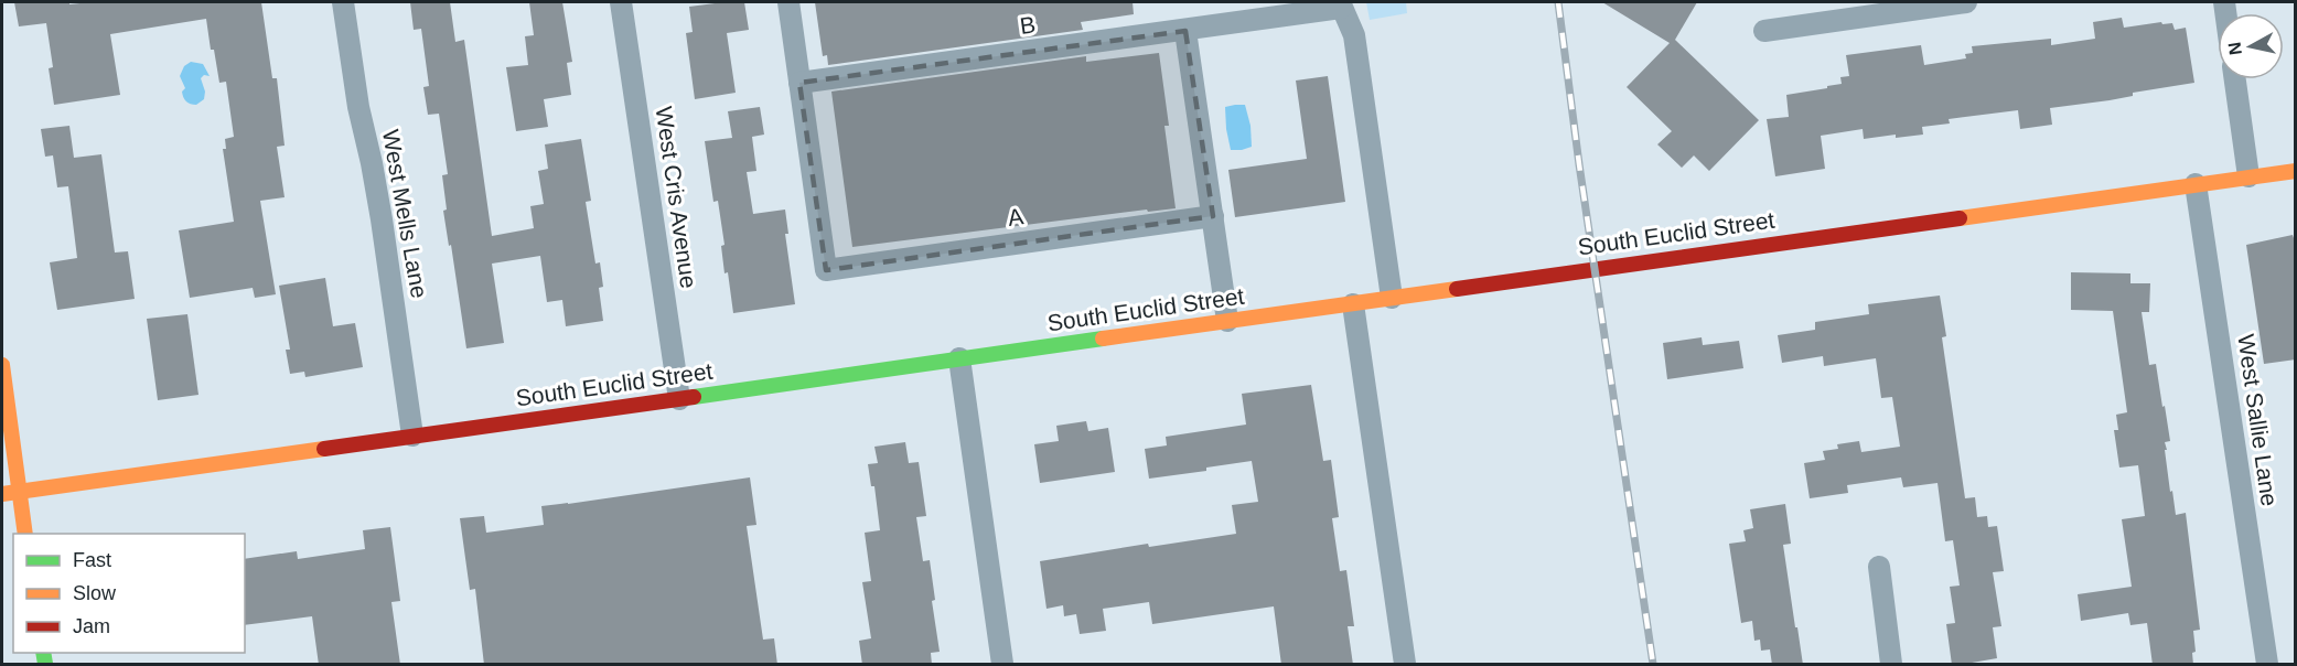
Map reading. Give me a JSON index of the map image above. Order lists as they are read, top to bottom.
{
  "streets": {
    "main road": ["South Euclid Street"],
    "street": [
      "B",
      "West Cris Avenue",
      "West Mells Lane",
      "A",
      "West Sallie Lane"
    ]
  },
  "crossings": [
    ["B", "A"],
    ["West Cris Avenue", "South Euclid Street"],
    ["West Mells Lane", "South Euclid Street"],
    ["South Euclid Street", "West Sallie Lane"]
  ],
  "legend": ["Fast", "Slow", "Jam"],
  "north": "left"
}
